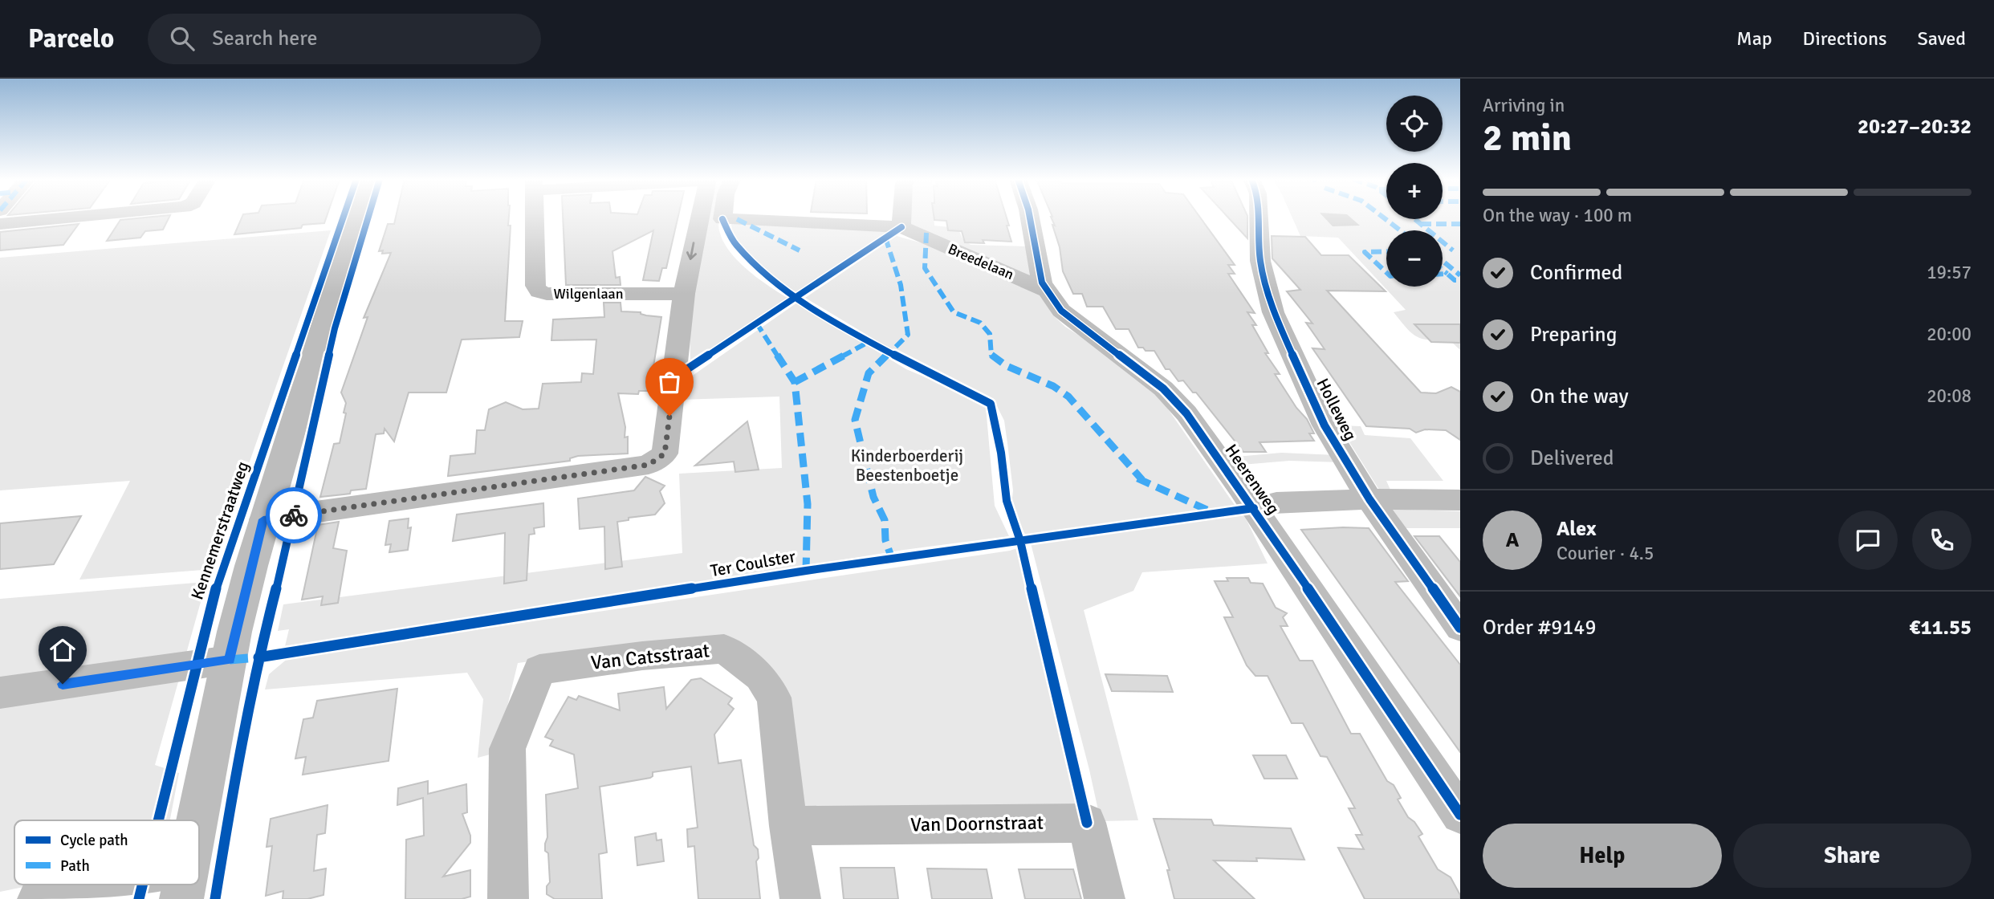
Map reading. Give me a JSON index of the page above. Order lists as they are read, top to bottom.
{
  "streets": {
    "street": [
      "Breedelaan",
      "Wilgenlaan",
      "Holleweg",
      "Heerenweg",
      "Van Catsstraat",
      "Van Doornstraat"
    ],
    "cycle path": ["Kennemerstraatweg", "Ter Coulster"]
  },
  "crossings": [
    ["Breedelaan", "Heerenweg"],
    ["Van Catsstraat", "Van Doornstraat"]
  ],
  "parks": ["Kinderboerderij Beestenboetje"],
  "legend": ["Cycle path", "Path"],
  "page": {
    "header": "Parcelo",
    "search": "Search here",
    "nav": ["Map", "Directions", "Saved"],
    "heading": ["2 min", "Arriving in", "20:27–20:32"],
    "panel": [
      "Alex",
      "Courier · 4.5",
      "Order #9149",
      "€11.55"
    ],
    "map_buttons": ["+", "−"],
    "bar": "On the way · 100 m",
    "list": [
      ["Confirmed", "19:57"],
      ["Preparing", "20:00"],
      ["On the way", "20:08"],
      "Delivered"
    ],
    "round": "A",
    "buttons": ["Help", "Share"]
  }
}
